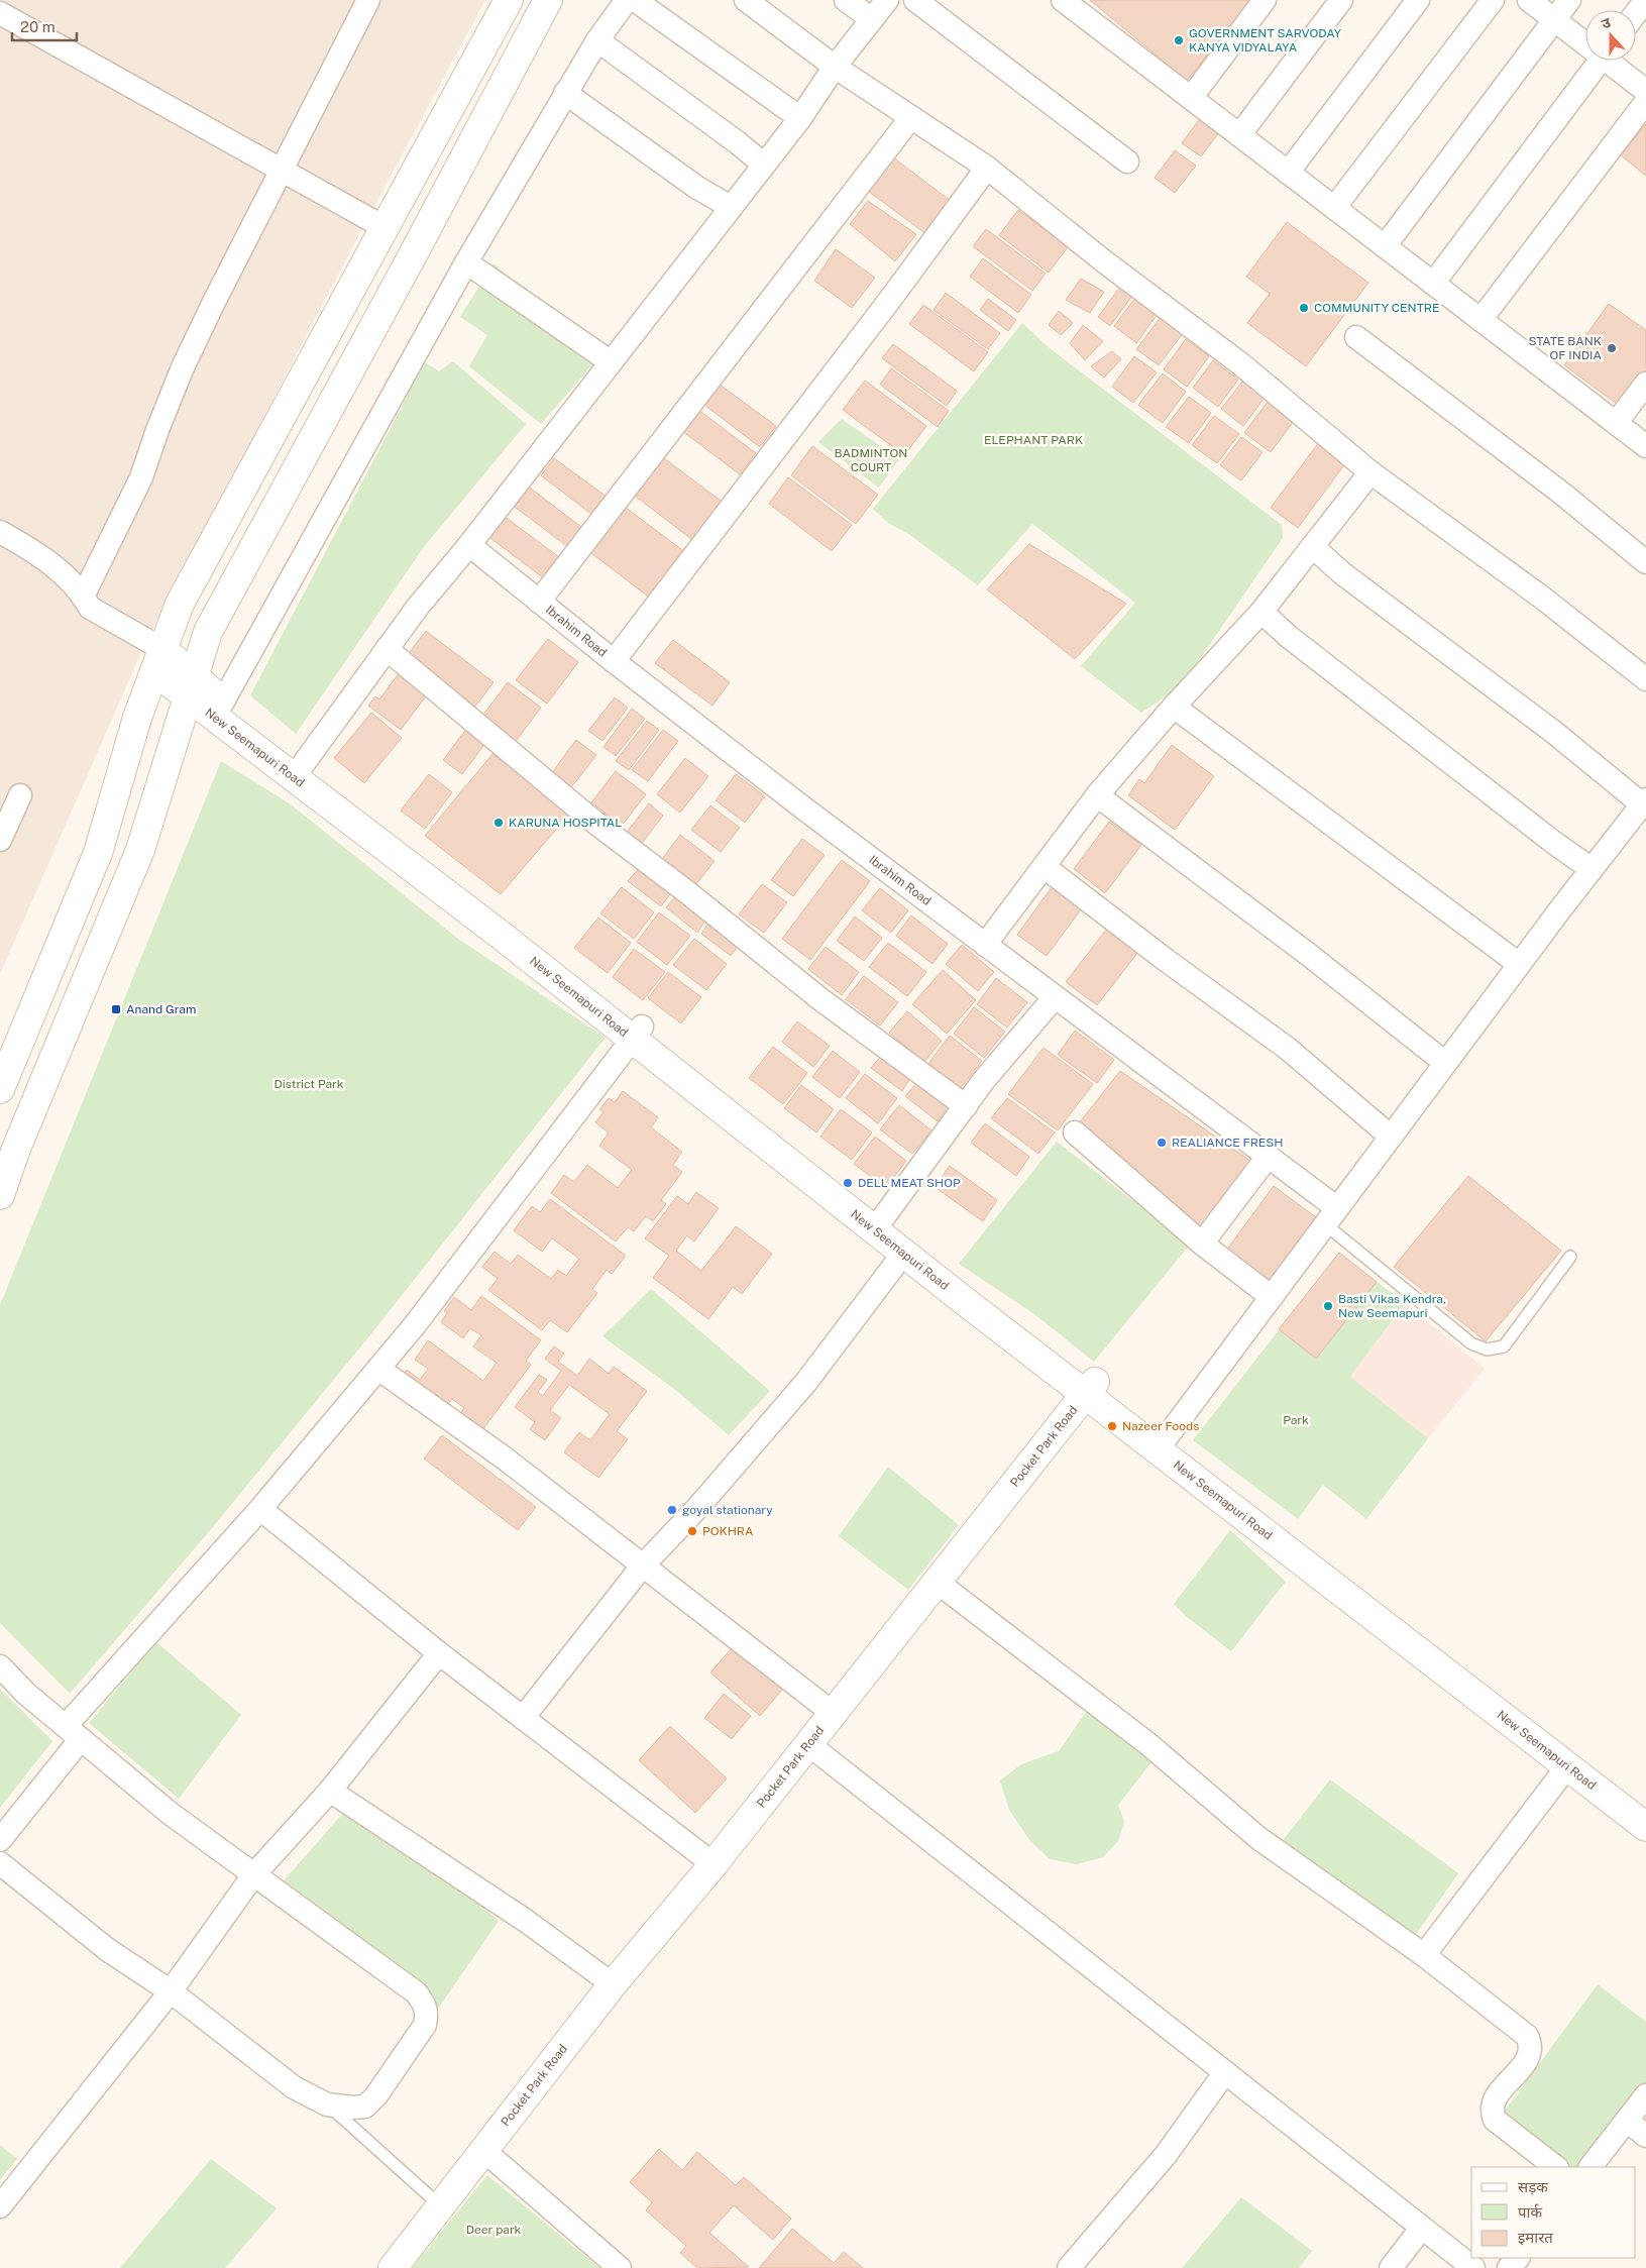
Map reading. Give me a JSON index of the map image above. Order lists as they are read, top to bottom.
{
  "streets": {
    "main road": ["New Seemapuri Road", "Pocket Park Road"],
    "street": ["Ibrahim Road"]
  },
  "crossings": [
    ["New Seemapuri Road", "Pocket Park Road"]
  ],
  "parks": [
    "ELEPHANT PARK",
    "BADMINTON COURT",
    "District Park",
    "Park",
    "Deer park"
  ],
  "places": {
    "other": [
      "GOVERNMENT SARVODAY KANYA VIDYALAYA",
      "COMMUNITY CENTRE",
      "STATE BANK OF INDIA",
      "KARUNA HOSPITAL",
      "REALIANCE FRESH",
      "DELL MEAT SHOP",
      "Basti Vikas Kendra, New Seemapuri",
      "Nazeer Foods",
      "goyal stationary",
      "POKHRA"
    ],
    "transit": ["Anand Gram"]
  },
  "legend": ["सड़क", "पार्क", "इमारत"],
  "scale_bar": "20 m",
  "north": "top"
}
